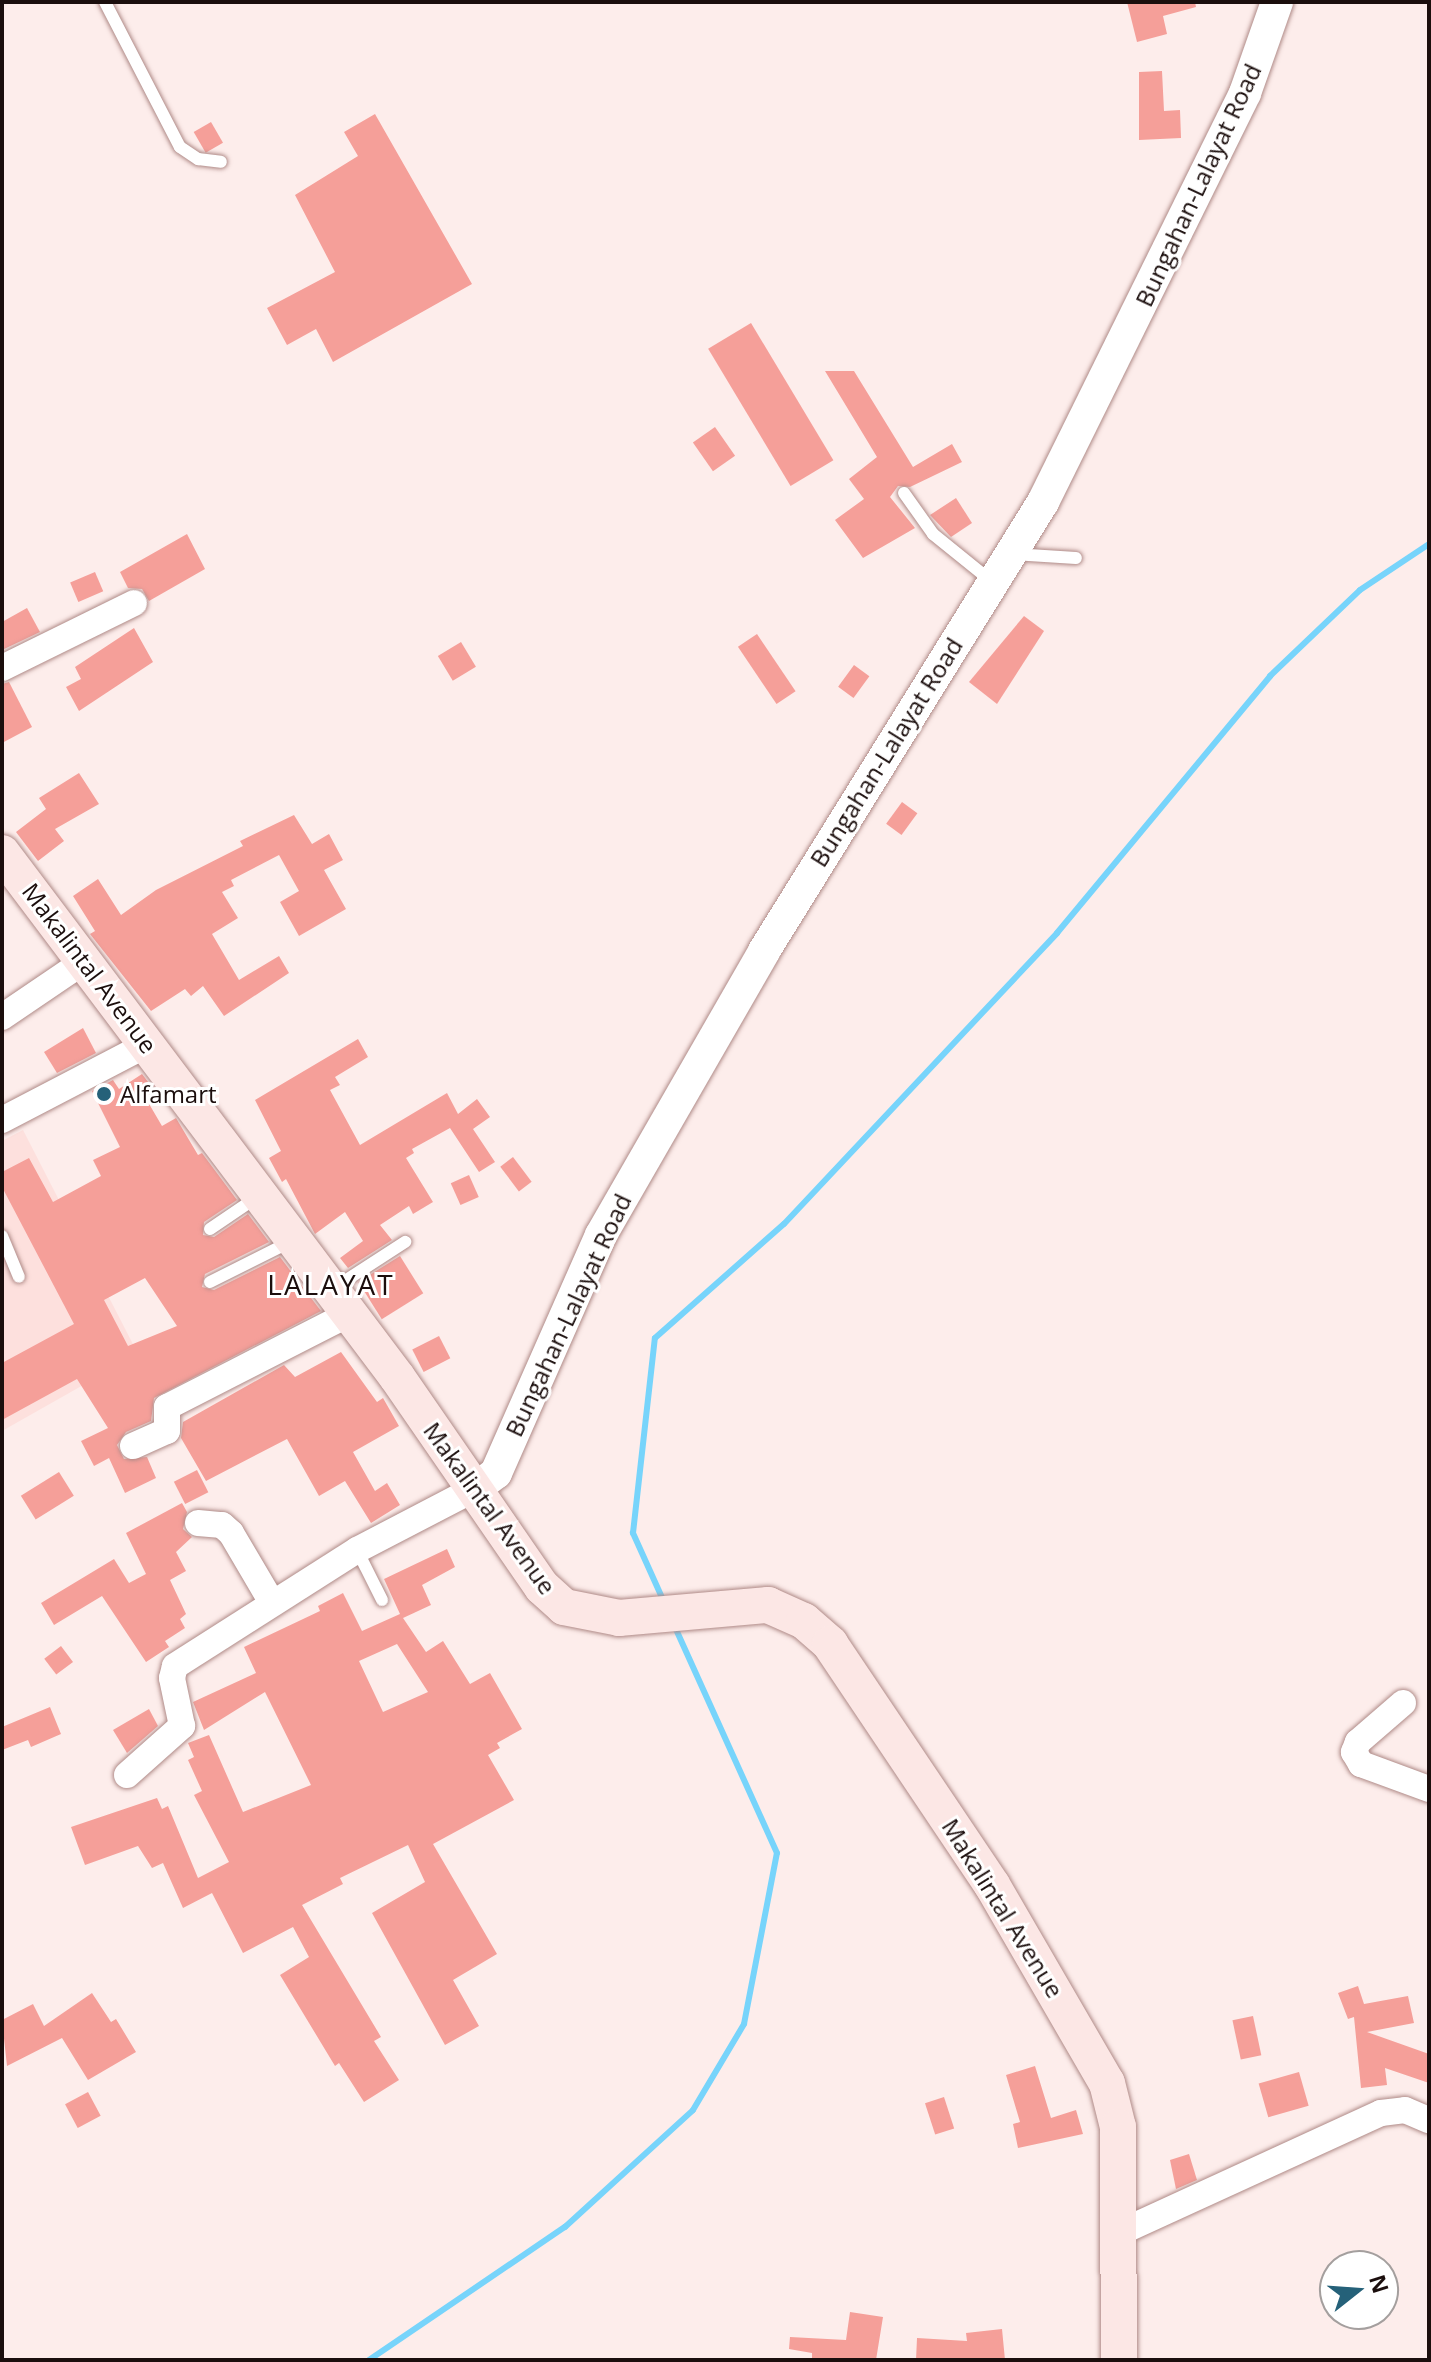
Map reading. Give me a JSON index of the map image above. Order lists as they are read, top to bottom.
{
  "streets": {
    "main road": ["Makalintal Avenue"],
    "street": ["Bungahan-Lalayat Road"]
  },
  "crossings": [
    ["Bungahan-Lalayat Road", "Makalintal Avenue"]
  ],
  "districts": ["LALAYAT"],
  "places": ["Alfamart"],
  "north": "right"
}
